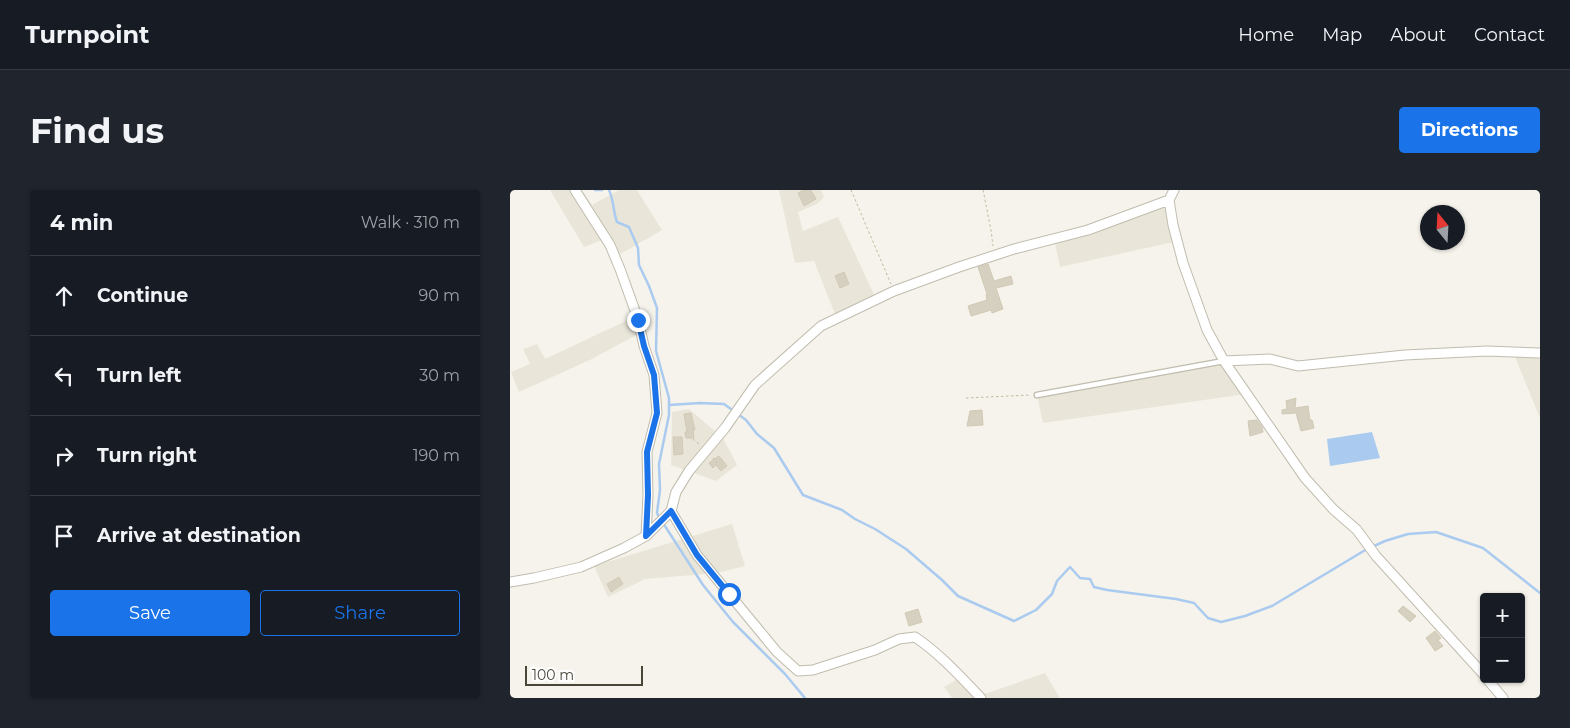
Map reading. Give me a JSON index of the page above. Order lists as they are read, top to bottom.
{
  "scale_bar": "100 m",
  "north": "top",
  "page": {
    "header": "Turnpoint",
    "nav": [
      "Home",
      "Map",
      "About",
      "Contact"
    ],
    "buttons": [
      "Directions",
      ["Save", "Share"]
    ],
    "title": "Find us",
    "heading": ["4 min", "Walk · 310 m"],
    "list": [
      ["Continue", "90 m"],
      ["Turn left", "30 m"],
      ["Turn right", "190 m"],
      "Arrive at destination"
    ],
    "map_buttons": ["+", "−"],
    "scale": "100 m"
  }
}
